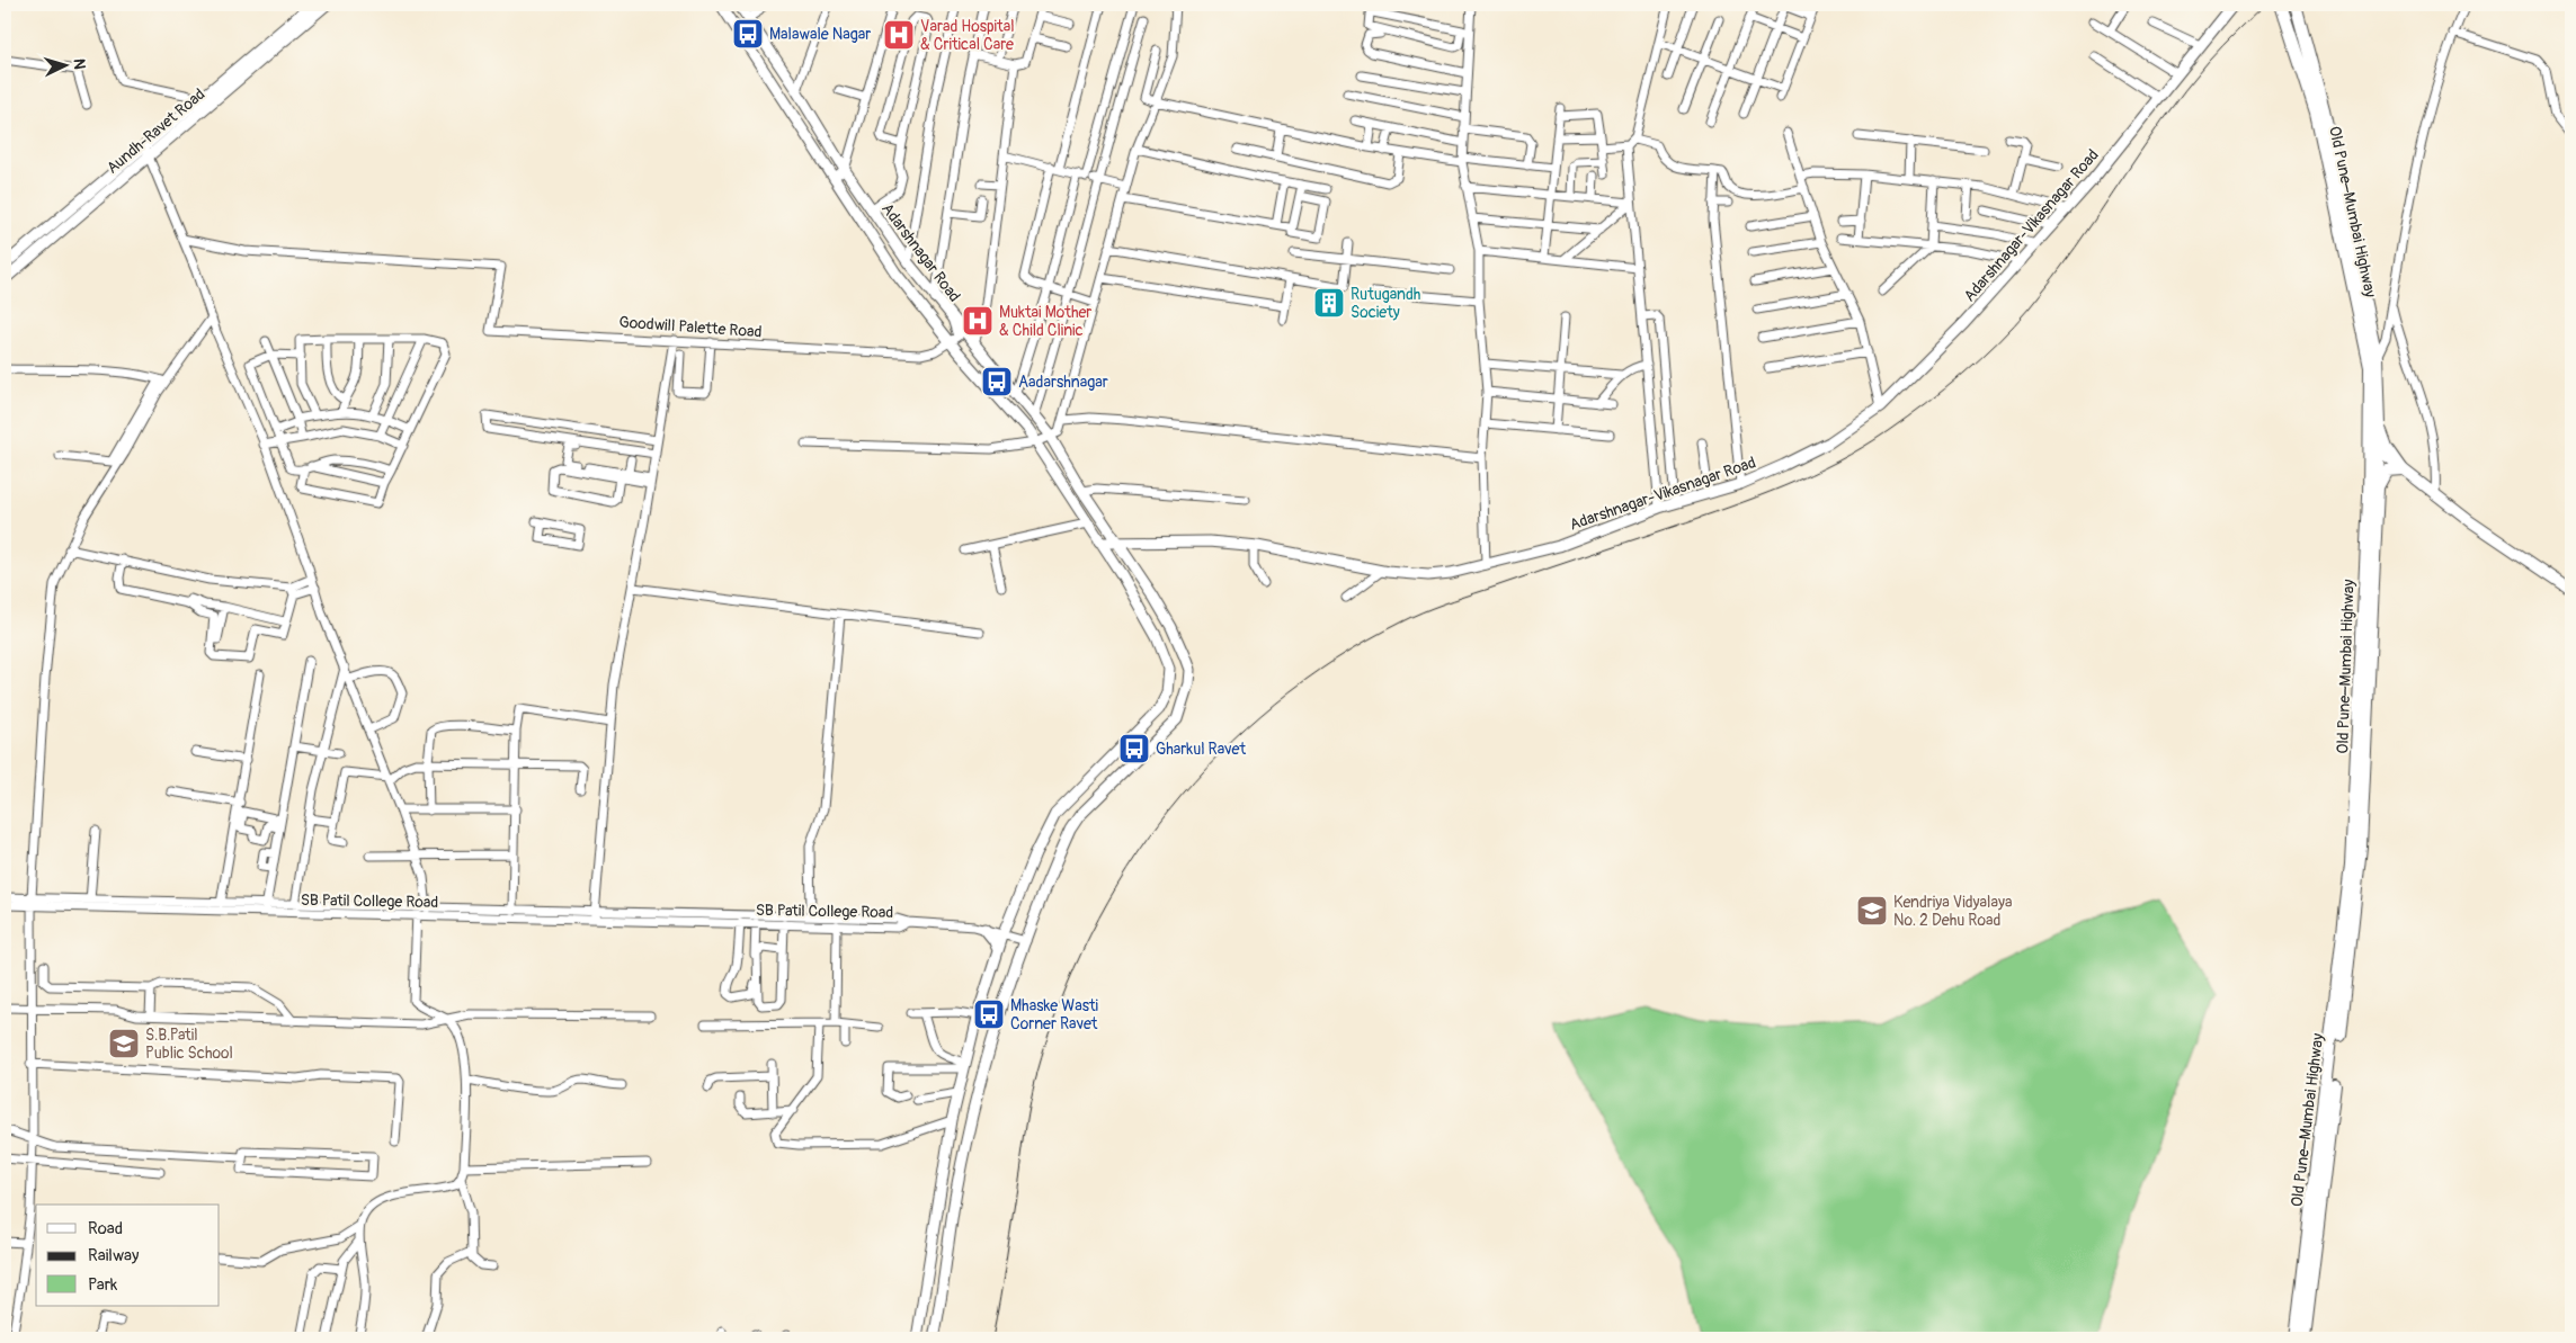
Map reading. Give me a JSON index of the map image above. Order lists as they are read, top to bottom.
{
  "streets": {
    "highway": ["Old Pune–Mumbai Highway"],
    "main road": ["Aundh-Ravet Road", "Adarshnagar-Vikasnagar Road", "Adarshnagar Road"],
    "street": ["Goodwill Palette Road", "SB Patil College Road"]
  },
  "crossings": [
    ["Adarshnagar-Vikasnagar Road", "Adarshnagar Road"],
    ["Adarshnagar Road", "Goodwill Palette Road"]
  ],
  "places": {
    "bus stop": [
      "Malawale Nagar",
      "Aadarshnagar",
      "Gharkul Ravet",
      "Mhaske Wasti Corner Ravet"
    ],
    "hospital": ["Varad Hospital & Critical Care", "Muktai Mother & Child Clinic"],
    "building": ["Rutugandh Society"],
    "school or university": ["Kendriya Vidyalaya No. 2 Dehu Road", "S.B.Patil Public School"]
  },
  "legend": ["Road", "Railway", "Park"],
  "north": "right"
}
